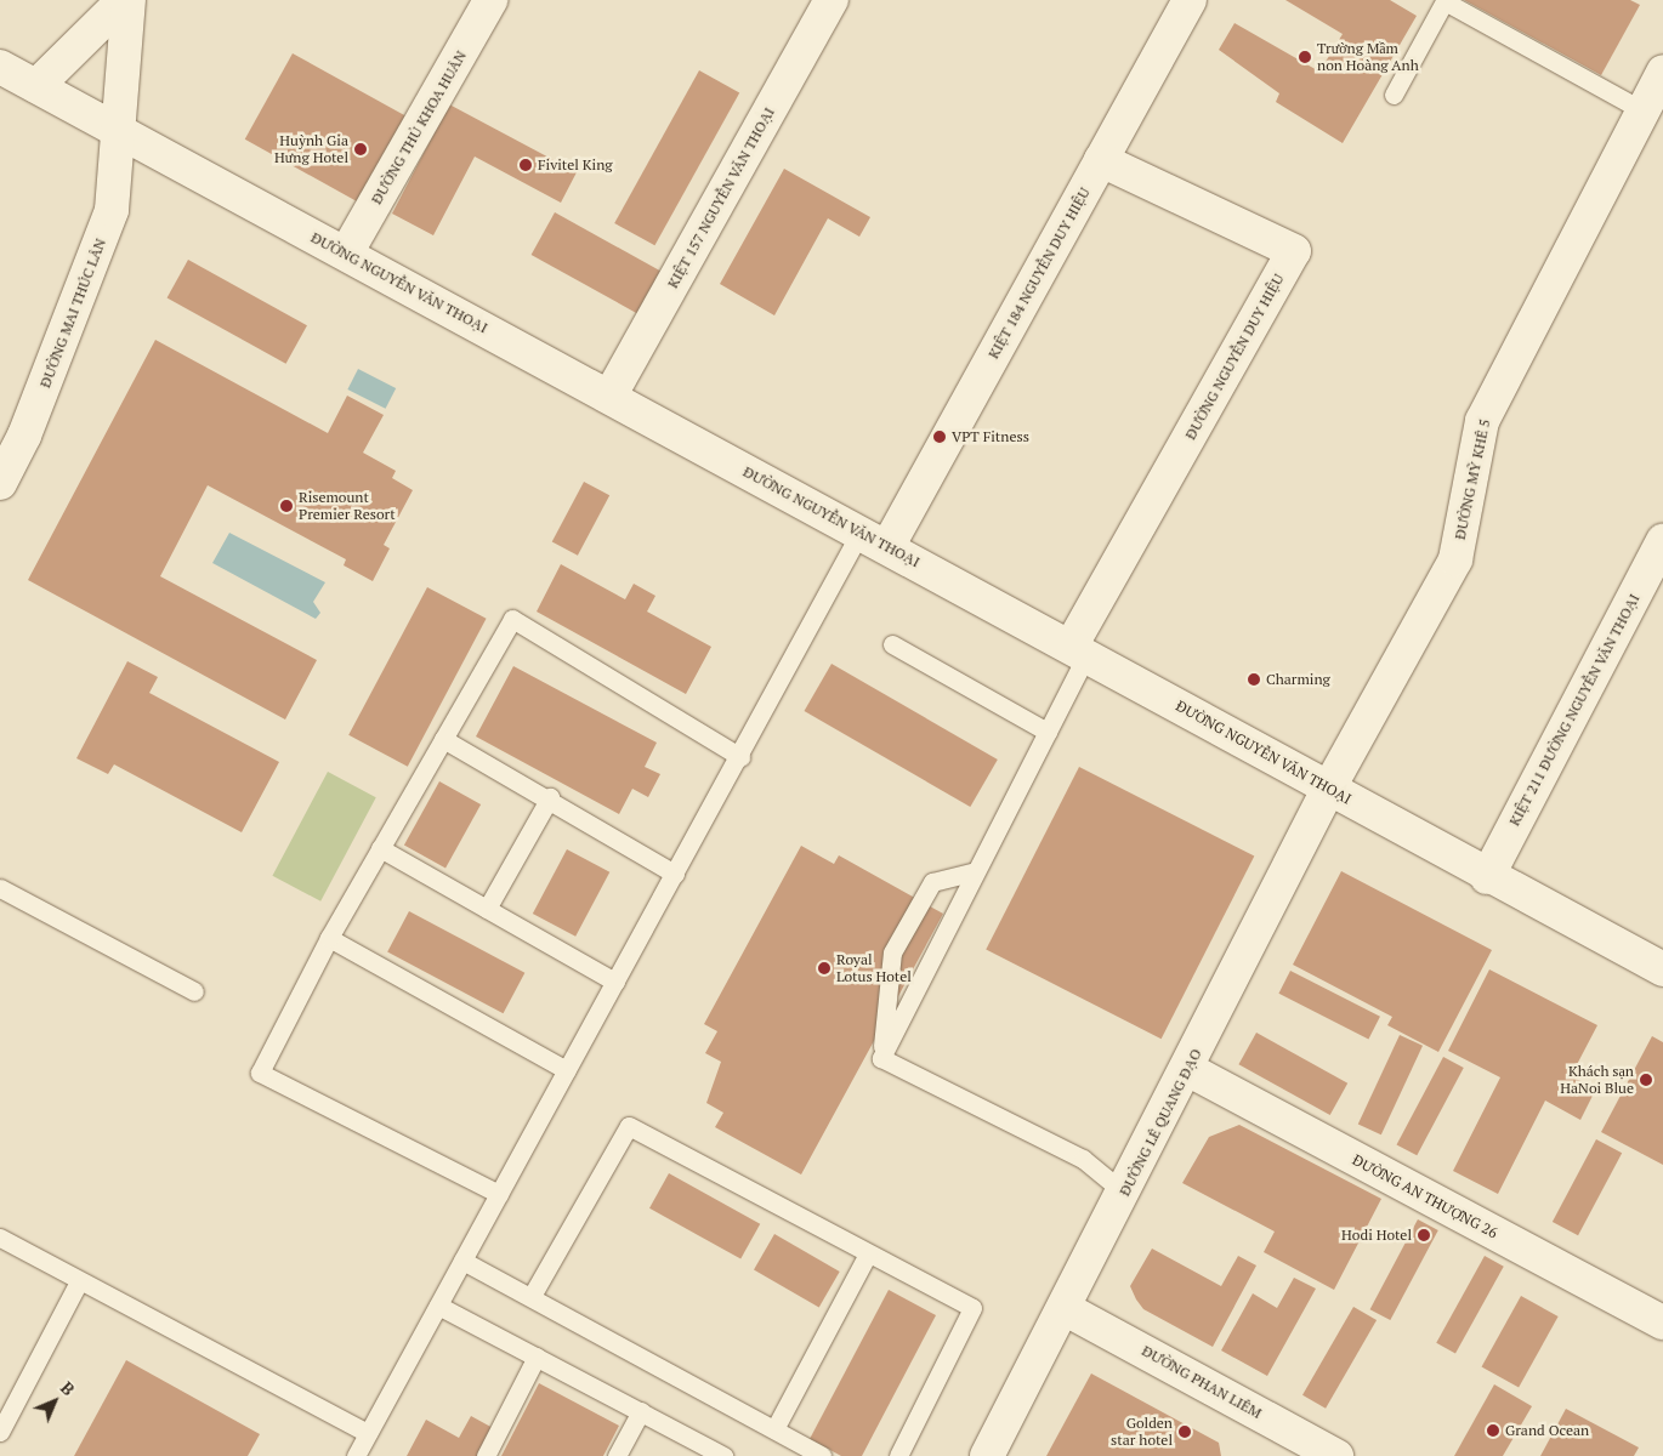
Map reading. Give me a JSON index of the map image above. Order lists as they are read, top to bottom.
{
  "streets": {
    "street": [
      "ĐƯỜNG THỦ KHOA HUÂN",
      "KIỆT 157 NGUYỄN VĂN THOẠI",
      "KIỆT 184 NGUYỄN DUY HIỆU",
      "ĐƯỜNG NGUYỄN VĂN THOẠI",
      "ĐƯỜNG MAI THÚC LÂN",
      "ĐƯỜNG NGUYỄN DUY HIỆU",
      "ĐƯỜNG MỸ KHÊ 5",
      "KIỆT 211 ĐƯỜNG NGUYỄN VĂN THOẠI",
      "ĐƯỜNG LÊ QUANG ĐẠO",
      "ĐƯỜNG AN THƯỢNG 26",
      "ĐƯỜNG PHAN LIÊM"
    ]
  },
  "crossings": [
    ["ĐƯỜNG THỦ KHOA HUÂN", "ĐƯỜNG NGUYỄN VĂN THOẠI"],
    ["KIỆT 157 NGUYỄN VĂN THOẠI", "ĐƯỜNG NGUYỄN VĂN THOẠI"],
    ["KIỆT 184 NGUYỄN DUY HIỆU", "ĐƯỜNG NGUYỄN VĂN THOẠI"],
    ["KIỆT 184 NGUYỄN DUY HIỆU", "ĐƯỜNG NGUYỄN DUY HIỆU"],
    ["ĐƯỜNG NGUYỄN VĂN THOẠI", "ĐƯỜNG MAI THÚC LÂN"],
    ["ĐƯỜNG NGUYỄN VĂN THOẠI", "ĐƯỜNG NGUYỄN DUY HIỆU"],
    ["ĐƯỜNG NGUYỄN VĂN THOẠI", "ĐƯỜNG MỸ KHÊ 5"],
    ["ĐƯỜNG NGUYỄN VĂN THOẠI", "KIỆT 211 ĐƯỜNG NGUYỄN VĂN THOẠI"],
    ["ĐƯỜNG NGUYỄN VĂN THOẠI", "ĐƯỜNG LÊ QUANG ĐẠO"],
    ["ĐƯỜNG MỸ KHÊ 5", "ĐƯỜNG LÊ QUANG ĐẠO"],
    ["ĐƯỜNG LÊ QUANG ĐẠO", "ĐƯỜNG AN THƯỢNG 26"],
    ["ĐƯỜNG LÊ QUANG ĐẠO", "ĐƯỜNG PHAN LIÊM"]
  ],
  "places": [
    "Trường Mầm non Hoàng Anh",
    "Huỳnh Gia Hưng Hotel",
    "Fivitel King",
    "VPT Fitness",
    "Risemount Premier Resort",
    "Charming",
    "Royal Lotus Hotel",
    "Khách sạn HaNoi Blue",
    "Hodi Hotel",
    "Grand Ocean",
    "Golden star hotel"
  ],
  "north": "top right"
}
